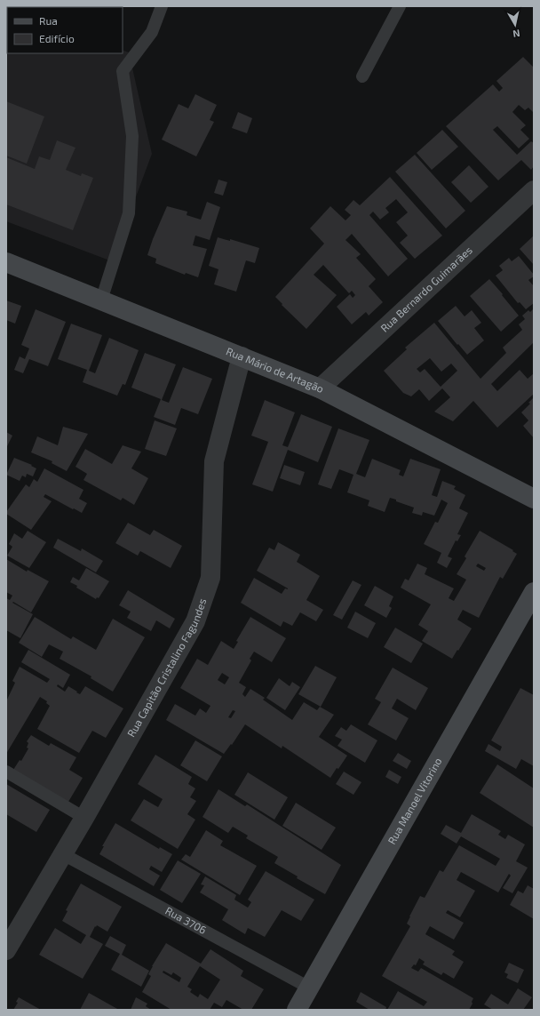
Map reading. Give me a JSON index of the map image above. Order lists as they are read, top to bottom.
{
  "streets": {
    "street": [
      "Rua Bernardo Guimarães",
      "Rua Mário de Artagão",
      "Rua Capitão Cristalino Fagundes",
      "Rua Manoel Vitorino"
    ],
    "lane": ["Rua 3706"]
  },
  "crossings": [
    ["Rua Bernardo Guimarães", "Rua Mário de Artagão"],
    ["Rua Mário de Artagão", "Rua Capitão Cristalino Fagundes"],
    ["Rua Capitão Cristalino Fagundes", "Rua 3706"],
    ["Rua Manoel Vitorino", "Rua 3706"]
  ],
  "legend": ["Rua", "Edifício"],
  "north": "bottom"
}
